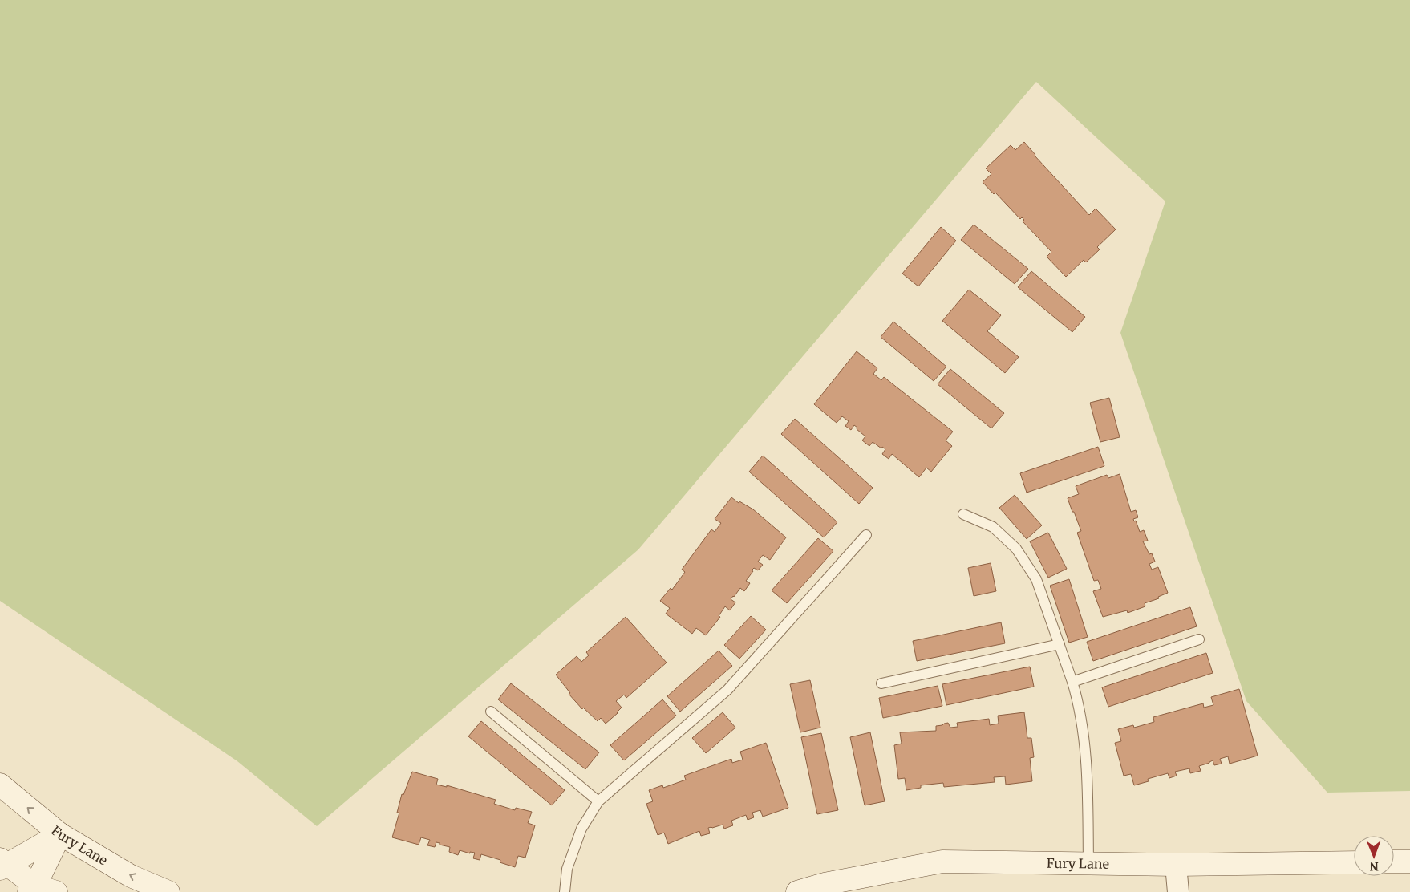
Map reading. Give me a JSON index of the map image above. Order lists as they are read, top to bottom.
{
  "streets": {
    "main road": ["Fury Lane"]
  },
  "north": "bottom"
}
